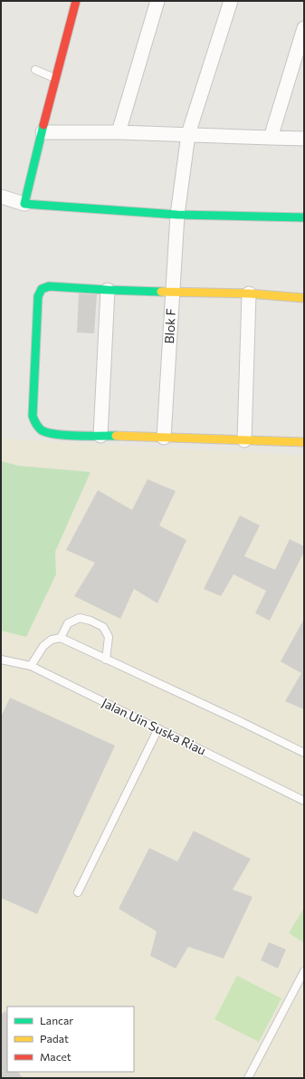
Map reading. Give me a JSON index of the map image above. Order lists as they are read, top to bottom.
{
  "streets": {
    "street": ["Blok F"],
    "lane": ["Jalan Uin Suska Riau"]
  },
  "legend": ["Lancar", "Padat", "Macet"]
}
